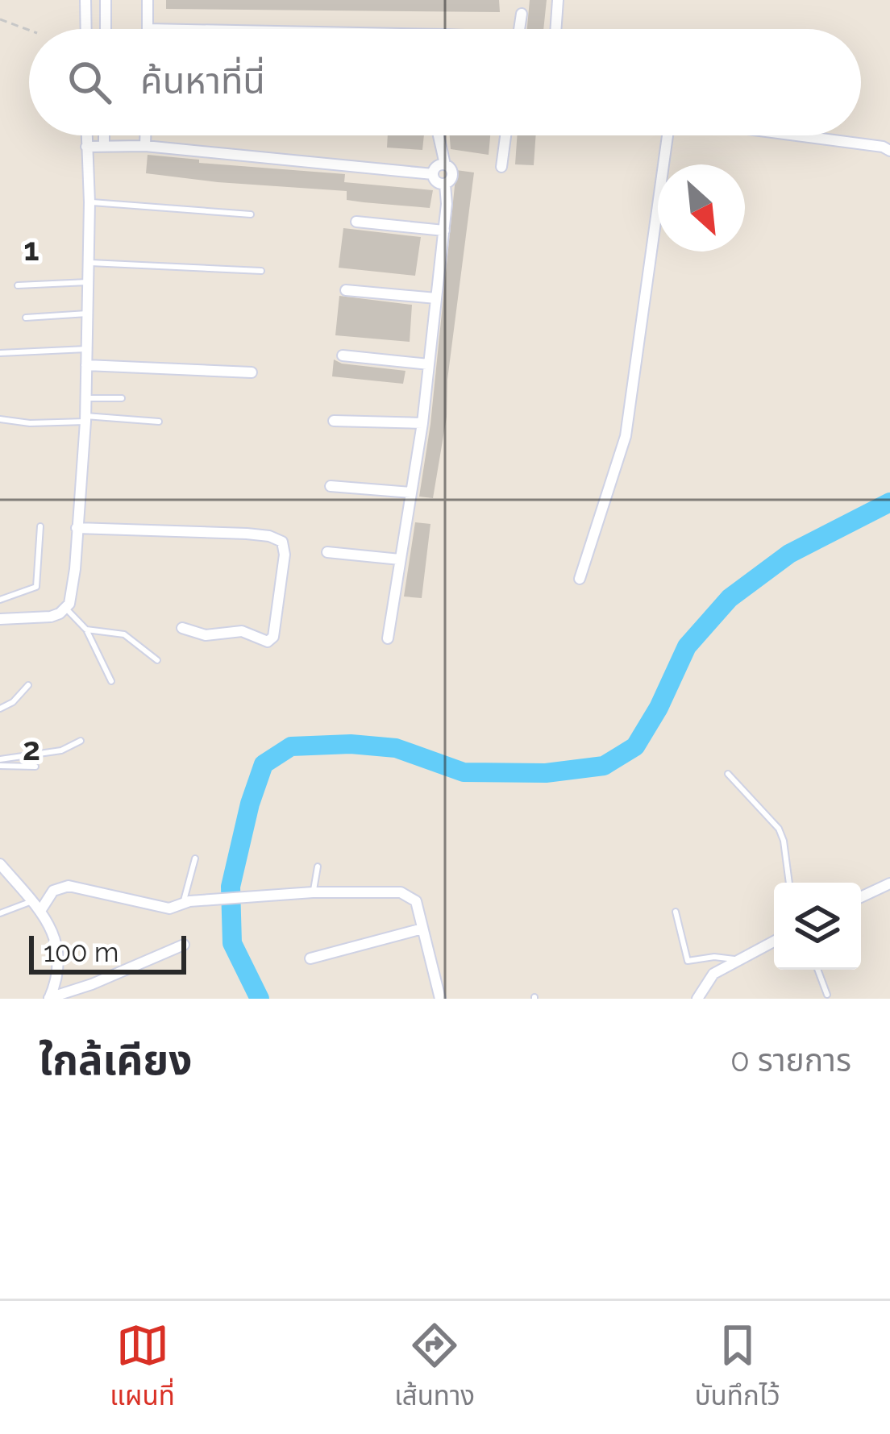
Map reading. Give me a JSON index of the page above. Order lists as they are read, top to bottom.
{
  "scale_bar": "100 m",
  "north": "bottom right",
  "page": {
    "search": "ค้นหาที่นี่",
    "scale": "100 m",
    "heading": ["ใกล้เคียง", "0 รายการ"],
    "nav": ["แผนที่", "เส้นทาง", "บันทึกไว้"]
  },
  "grid": {
    "rows": ["1", "2"]
  }
}
